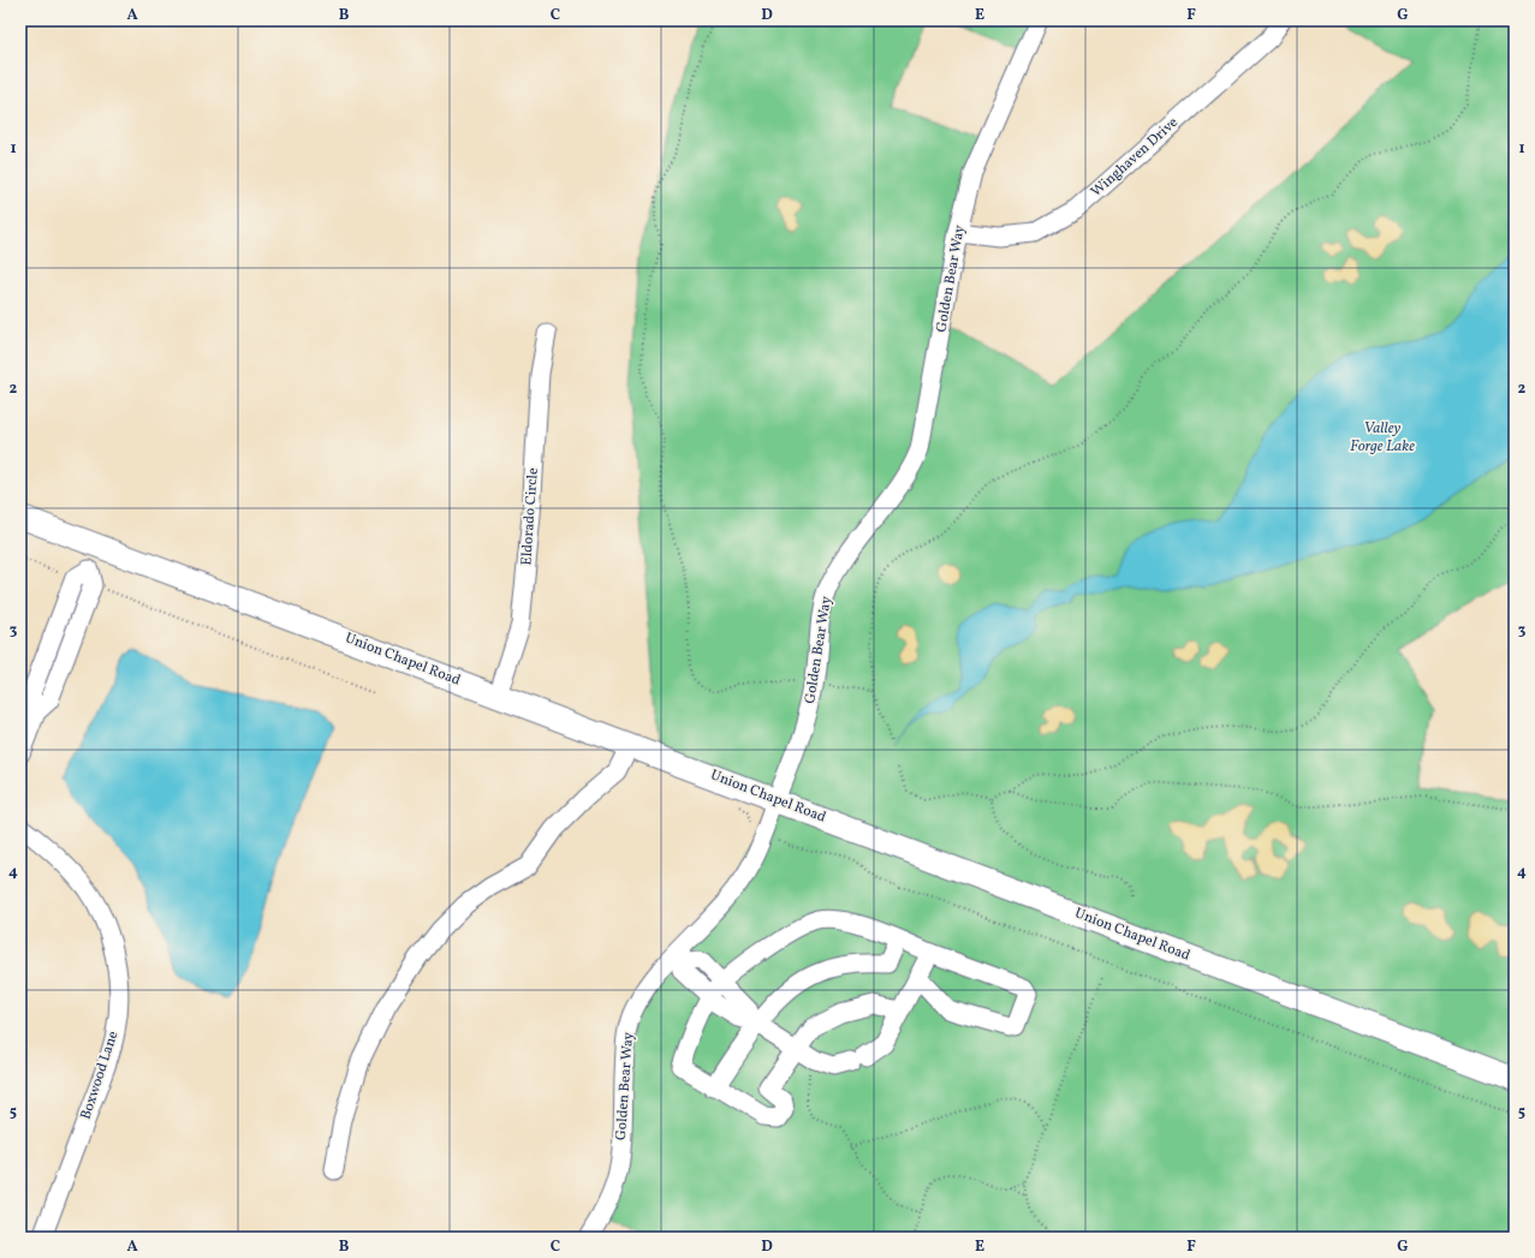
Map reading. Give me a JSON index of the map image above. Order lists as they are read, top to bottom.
{
  "streets": {
    "main road": ["Union Chapel Road"],
    "street": [
      "Winghaven Drive",
      "Golden Bear Way",
      "Eldorado Circle",
      "Boxwood Lane"
    ]
  },
  "crossings": [
    ["Winghaven Drive", "Golden Bear Way"],
    ["Golden Bear Way", "Union Chapel Road"],
    ["Eldorado Circle", "Union Chapel Road"]
  ],
  "water": ["Valley Forge Lake"],
  "grid": {
    "columns": [
      "A",
      "B",
      "C",
      "D",
      "E",
      "F",
      "G"
    ],
    "rows": [
      "1",
      "2",
      "3",
      "4",
      "5"
    ]
  }
}
